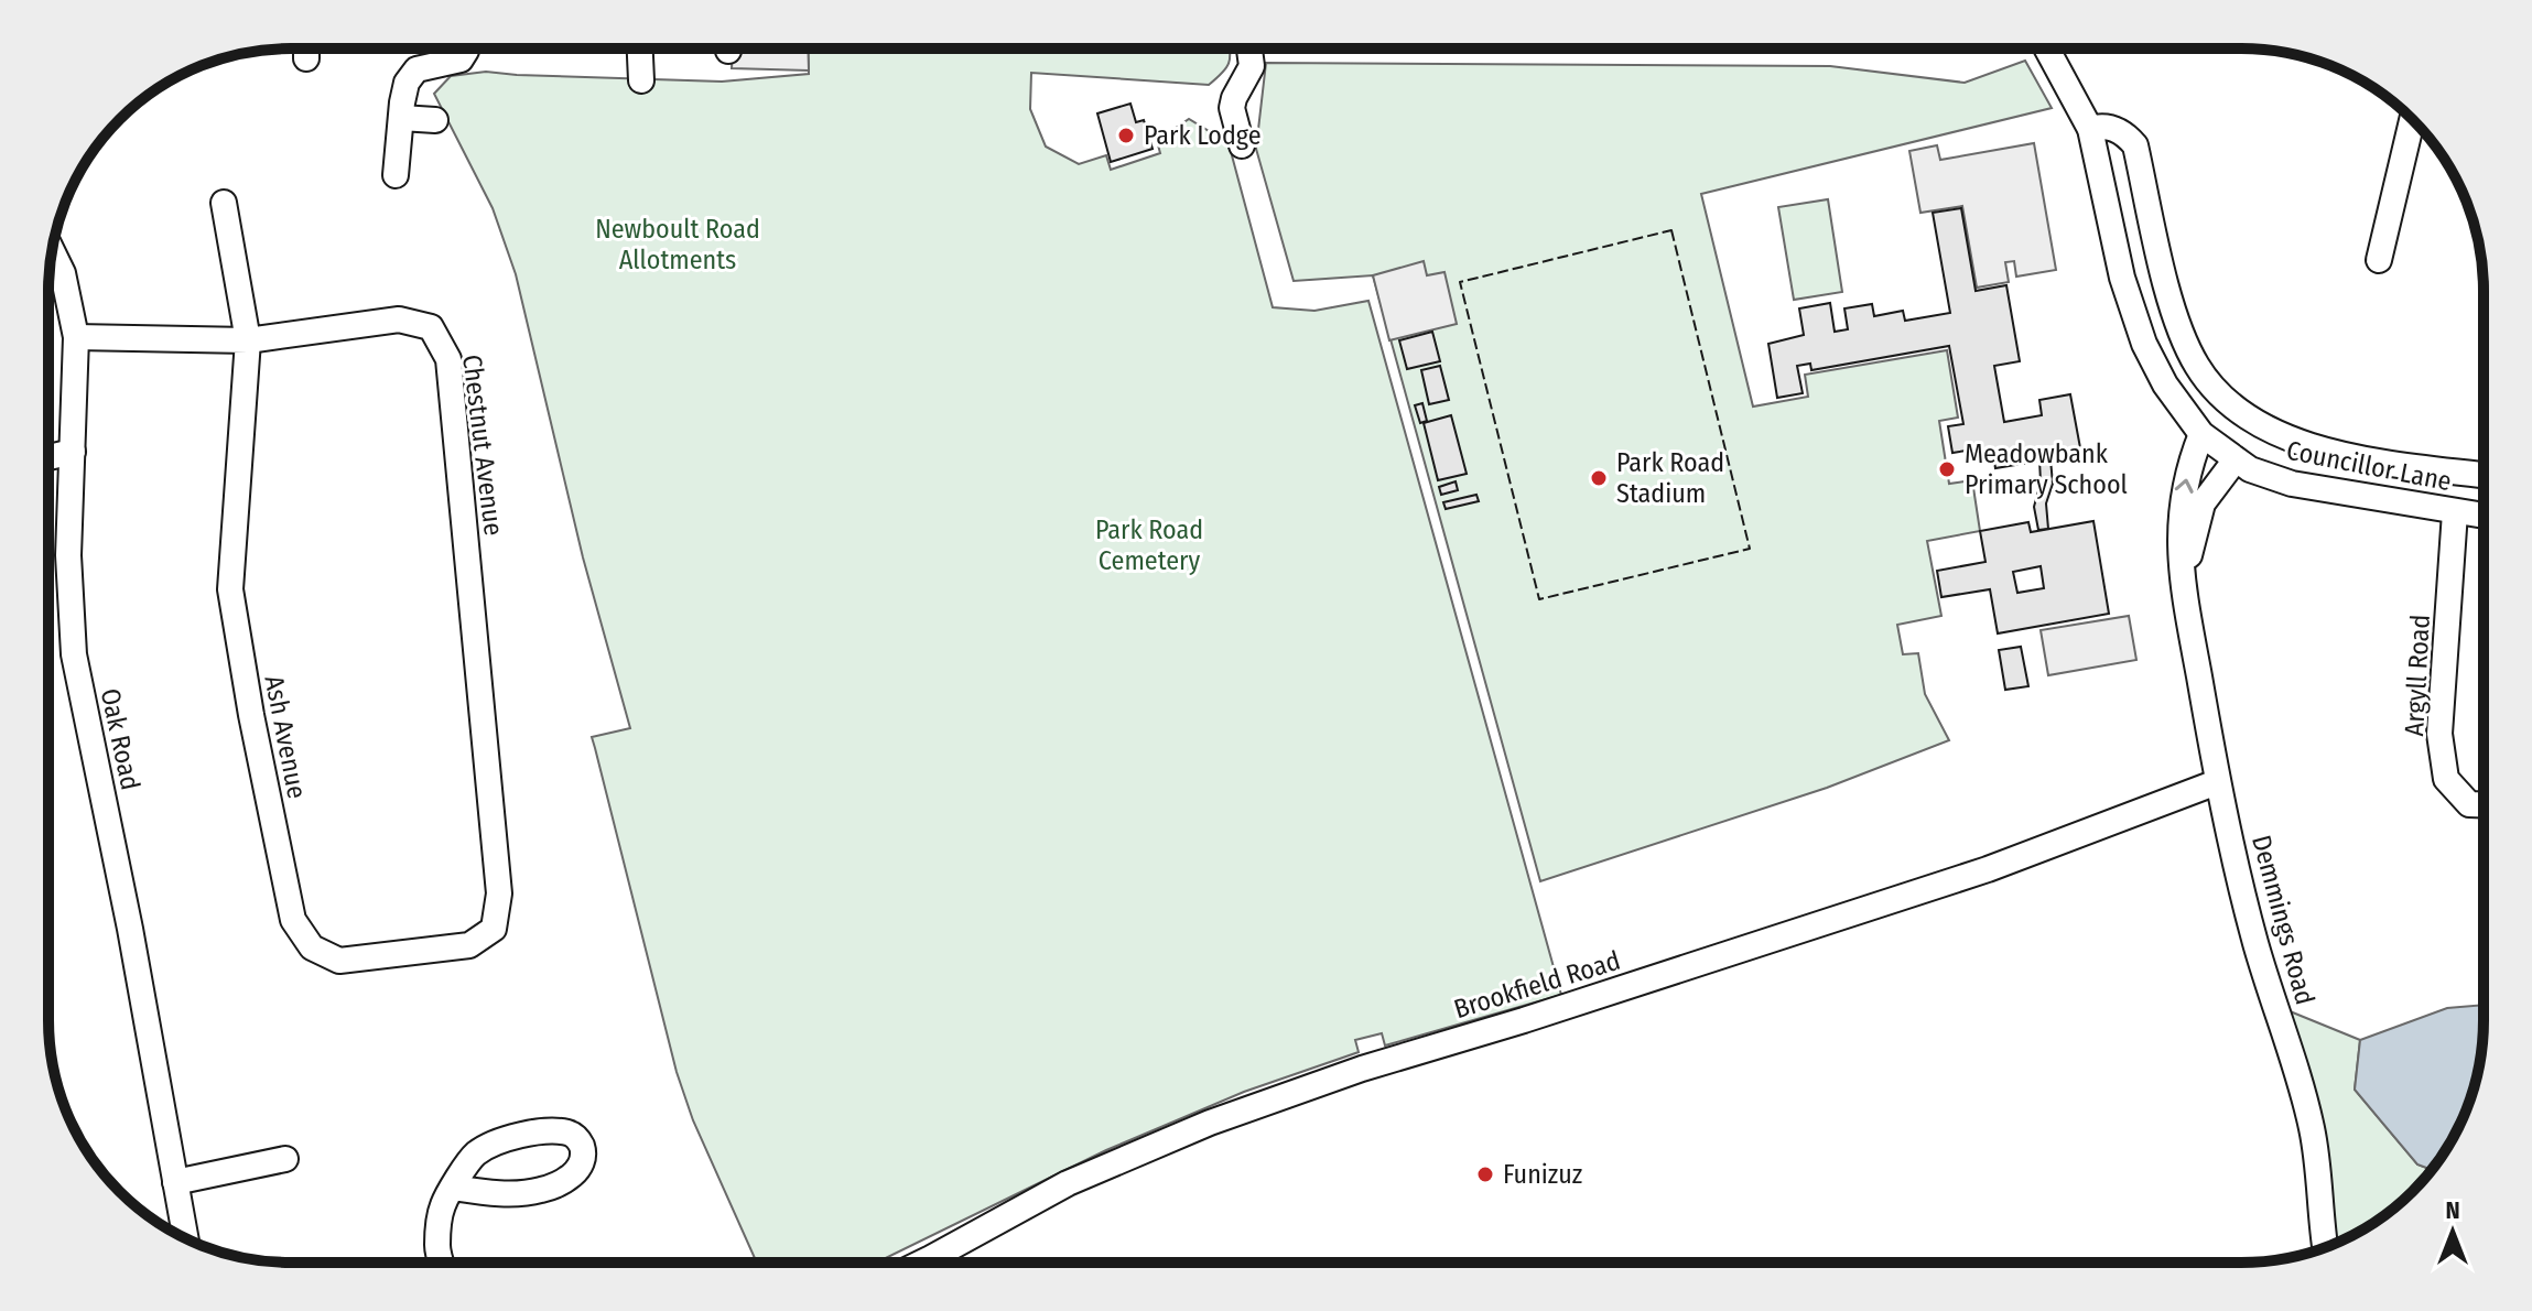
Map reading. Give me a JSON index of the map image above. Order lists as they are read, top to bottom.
{
  "streets": {
    "street": [
      "Chestnut Avenue",
      "Councillor Lane",
      "Argyll Road",
      "Ash Avenue",
      "Oak Road",
      "Demmings Road",
      "Brookfield Road"
    ]
  },
  "crossings": [
    ["Chestnut Avenue", "Ash Avenue"],
    ["Chestnut Avenue", "Oak Road"],
    ["Councillor Lane", "Argyll Road"],
    ["Councillor Lane", "Demmings Road"],
    ["Demmings Road", "Brookfield Road"]
  ],
  "parks": ["Newboult Road Allotments", "Park Road Cemetery"],
  "places": [
    "Park Lodge",
    "Meadowbank Primary School",
    "Park Road Stadium",
    "Funizuz"
  ],
  "north": "top"
}
